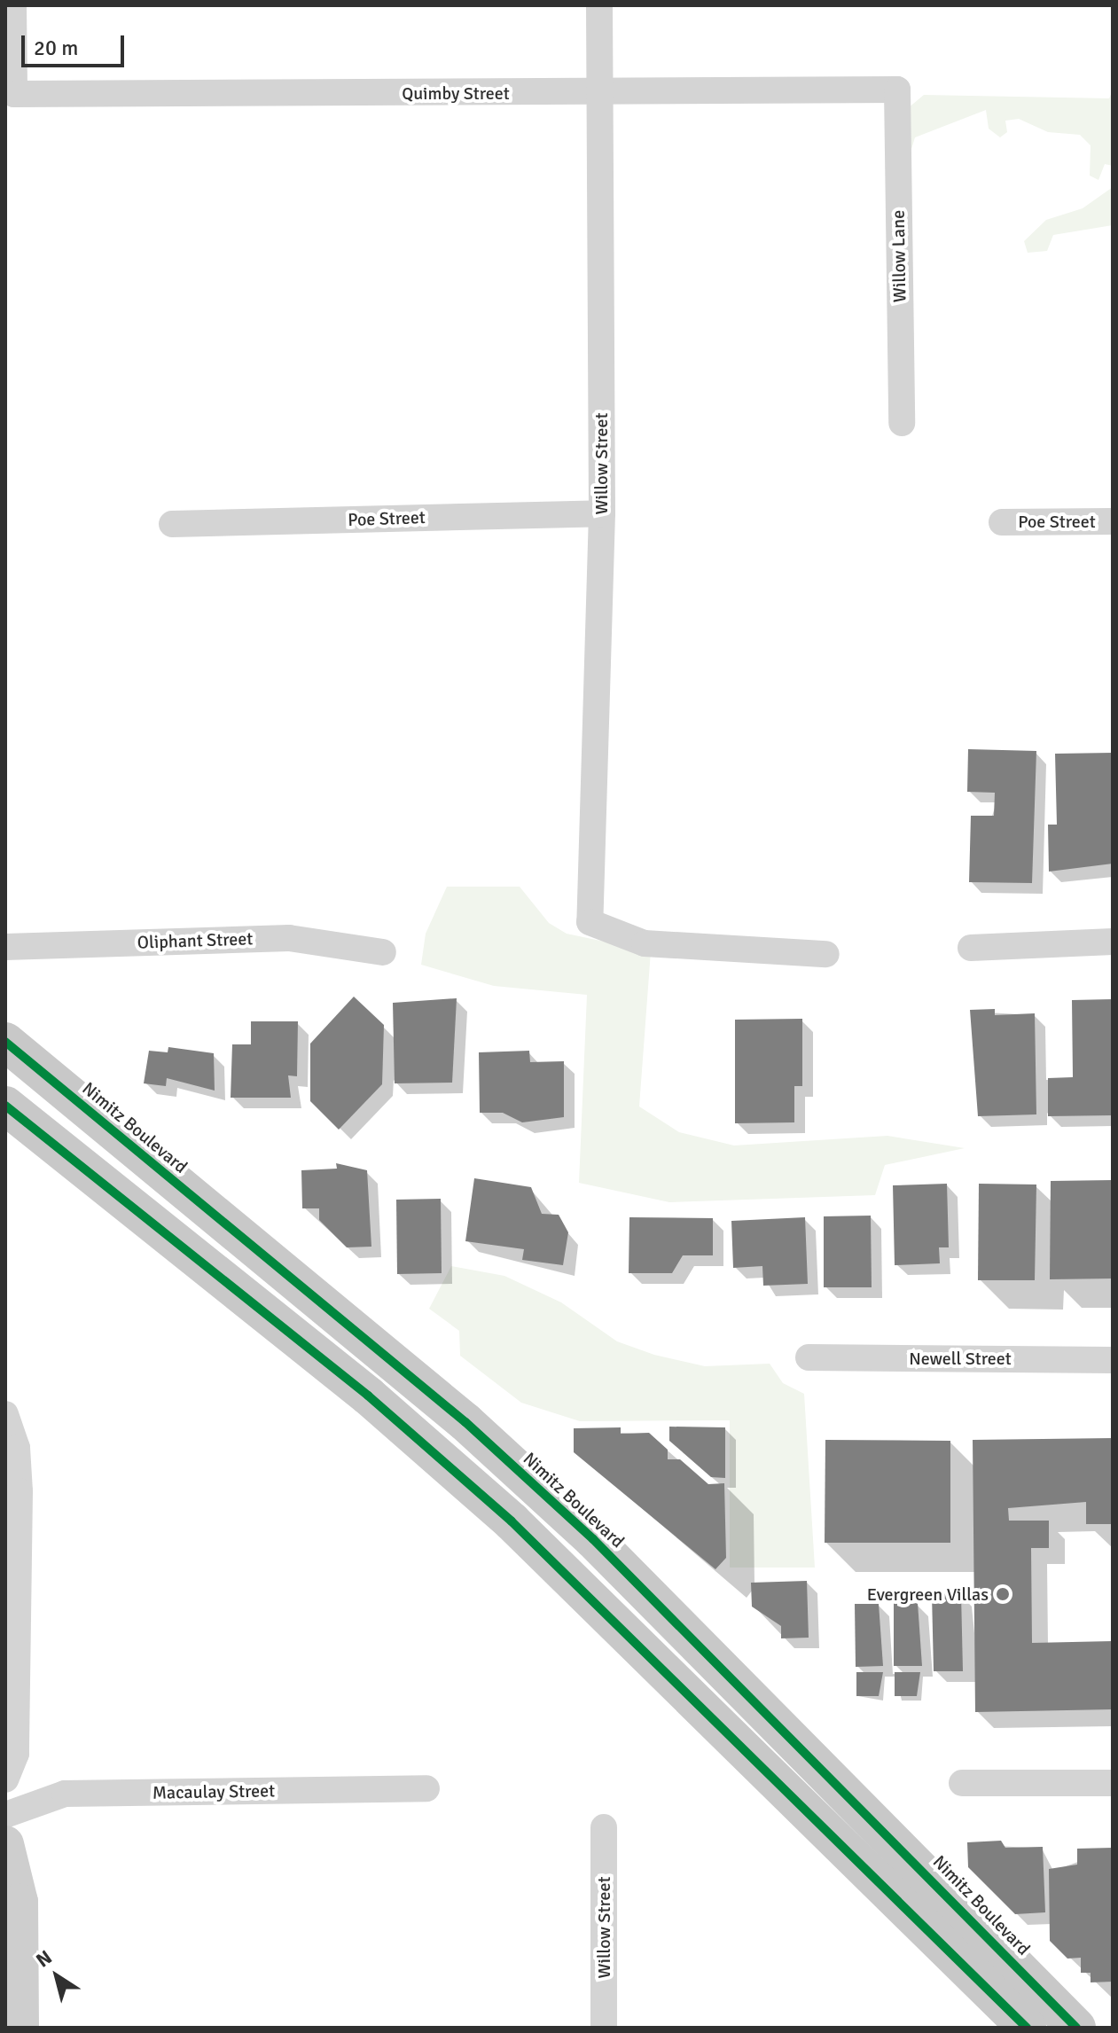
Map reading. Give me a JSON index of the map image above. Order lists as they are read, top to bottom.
{
  "streets": {
    "main road": ["Nimitz Boulevard"],
    "street": [
      "Quimby Street",
      "Willow Lane",
      "Willow Street",
      "Poe Street",
      "Oliphant Street",
      "Newell Street",
      "Macaulay Street"
    ]
  },
  "crossings": [
    ["Quimby Street", "Willow Lane"],
    ["Quimby Street", "Willow Street"],
    ["Willow Street", "Poe Street"]
  ],
  "places": ["Evergreen Villas"],
  "scale_bar": "20 m",
  "north": "top left"
}
